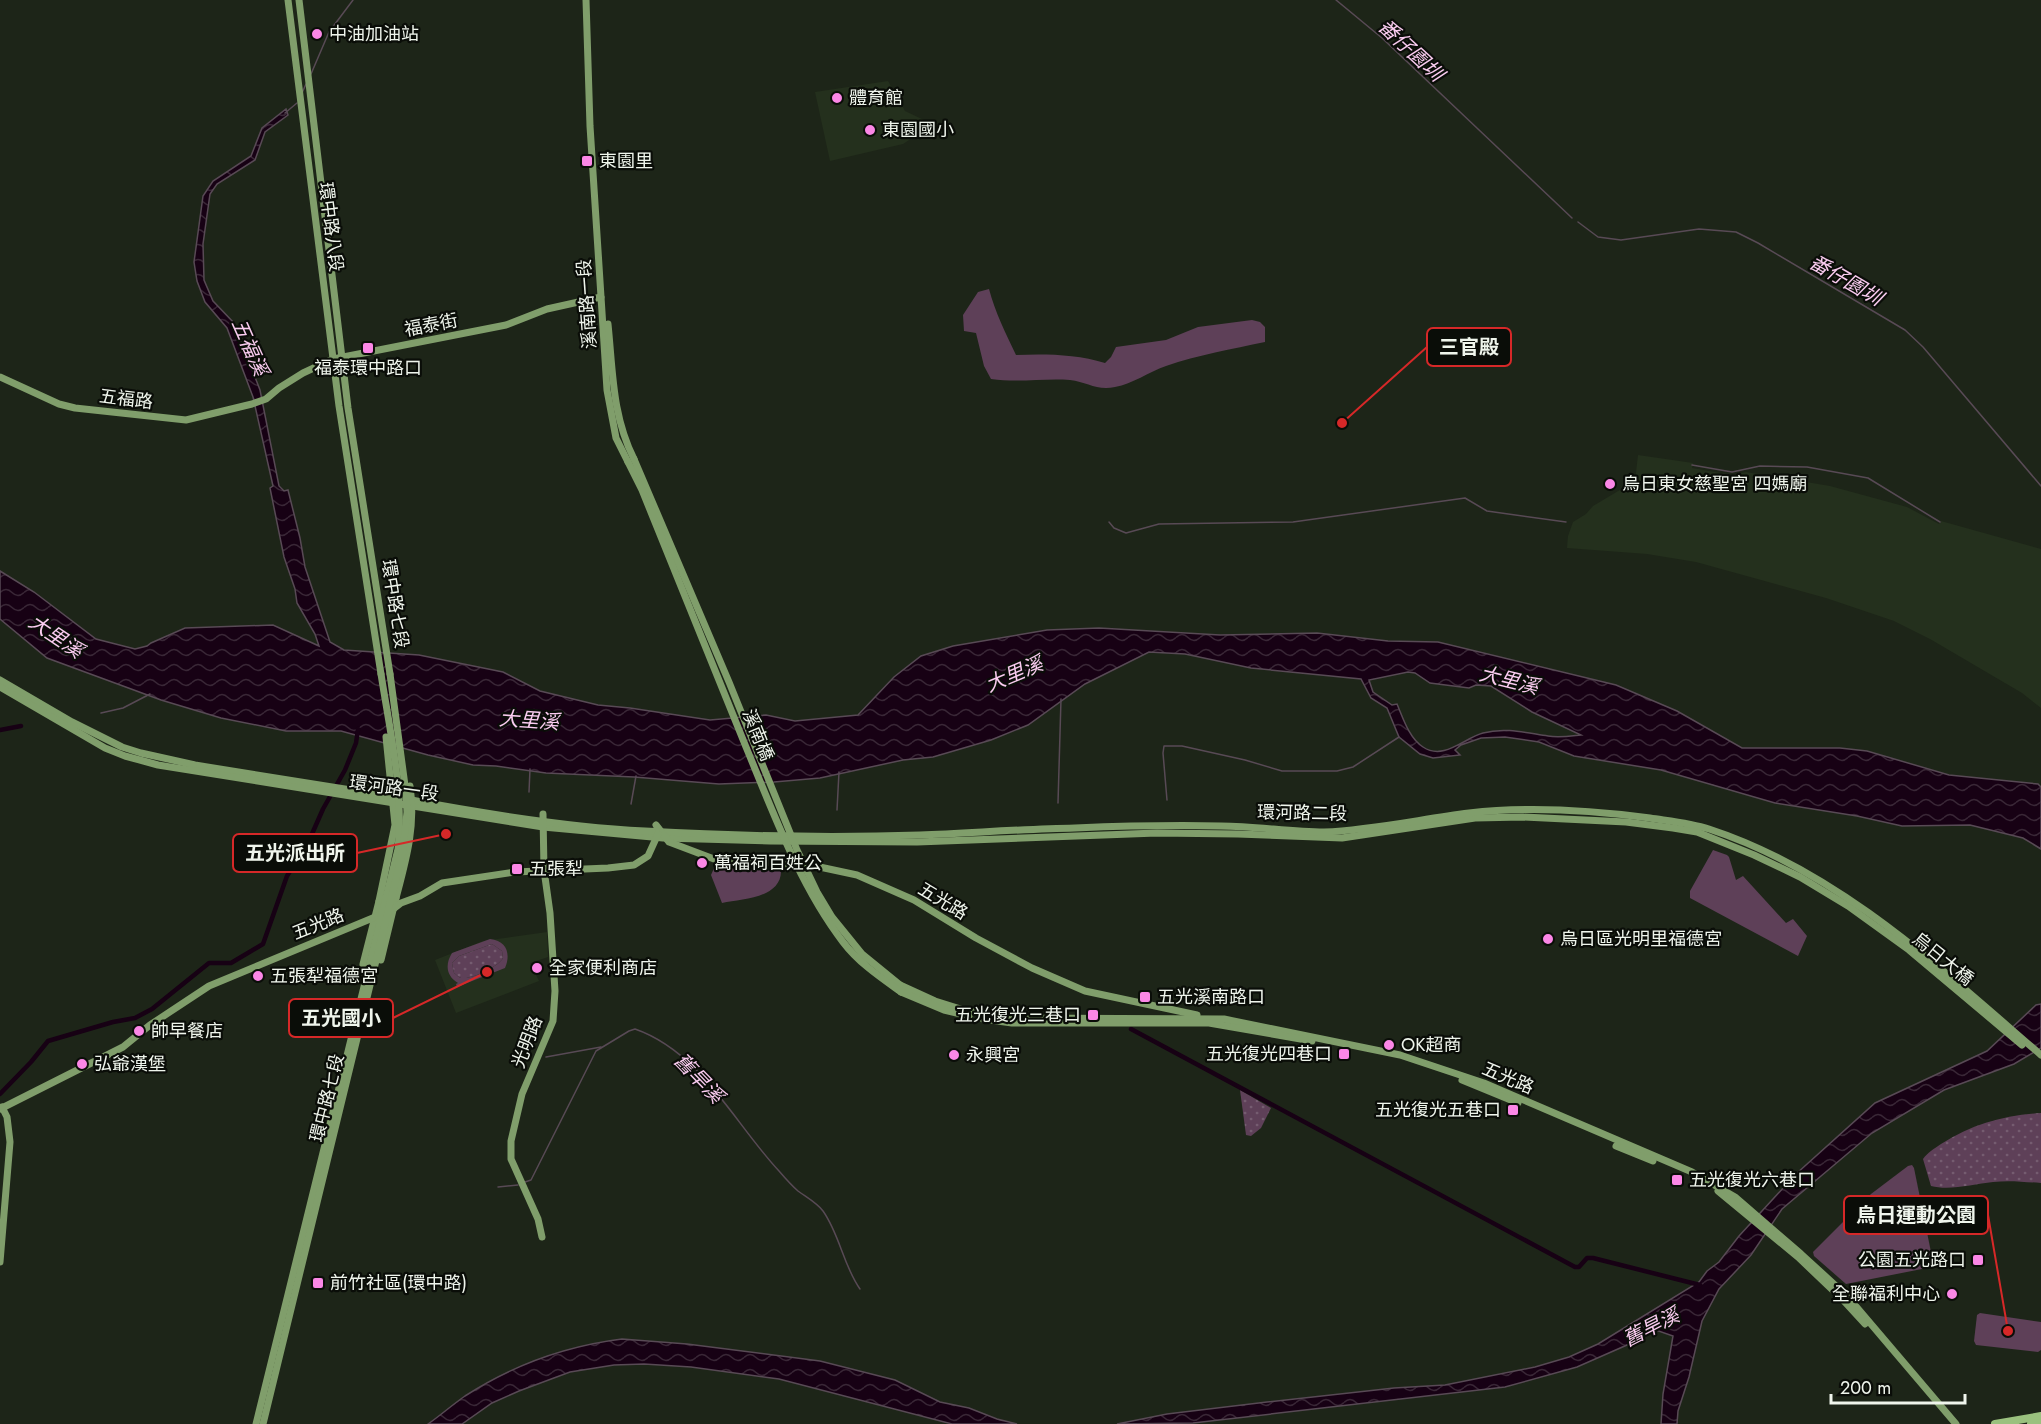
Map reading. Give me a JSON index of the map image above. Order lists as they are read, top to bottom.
{
  "streets": {
    "street": [
      "環中路八段",
      "溪南路一段",
      "福泰街",
      "五福路",
      "環中路七段",
      "溪南橋",
      "環河路一段",
      "環河路二段",
      "五光路",
      "烏日大橋",
      "光明路"
    ]
  },
  "crossings": [
    ["環中路八段", "福泰街"],
    ["環中路八段", "環中路七段"],
    ["溪南路一段", "福泰街"],
    ["溪南路一段", "溪南橋"],
    ["福泰街", "五福路"],
    ["溪南橋", "五光路"],
    ["環河路一段", "環河路二段"],
    ["環河路一段", "五光路"],
    ["環河路一段", "光明路"],
    ["環河路二段", "烏日大橋"],
    ["五光路", "光明路"]
  ],
  "water": [
    "番仔園圳",
    "五福溪",
    "大里溪",
    "舊旱溪"
  ],
  "places": {
    "other": [
      "中油加油站",
      "體育館",
      "東園國小",
      "三官殿",
      "烏日東女慈聖宮 四媽廟",
      "五光派出所",
      "萬福祠百姓公",
      "烏日區光明里福德宮",
      "全家便利商店",
      "五光國小",
      "五張犁福德宮",
      "帥早餐店",
      "OK超商",
      "永興宮",
      "弘爺漢堡",
      "全聯福利中心",
      "烏日運動公園"
    ],
    "transit": [
      "東園里",
      "福泰環中路口",
      "五張犁",
      "五光溪南路口",
      "五光復光三巷口",
      "五光復光四巷口",
      "五光復光五巷口",
      "五光復光六巷口",
      "公園五光路口",
      "前竹社區(環中路)"
    ]
  },
  "scale_bar": "200 m"
}
